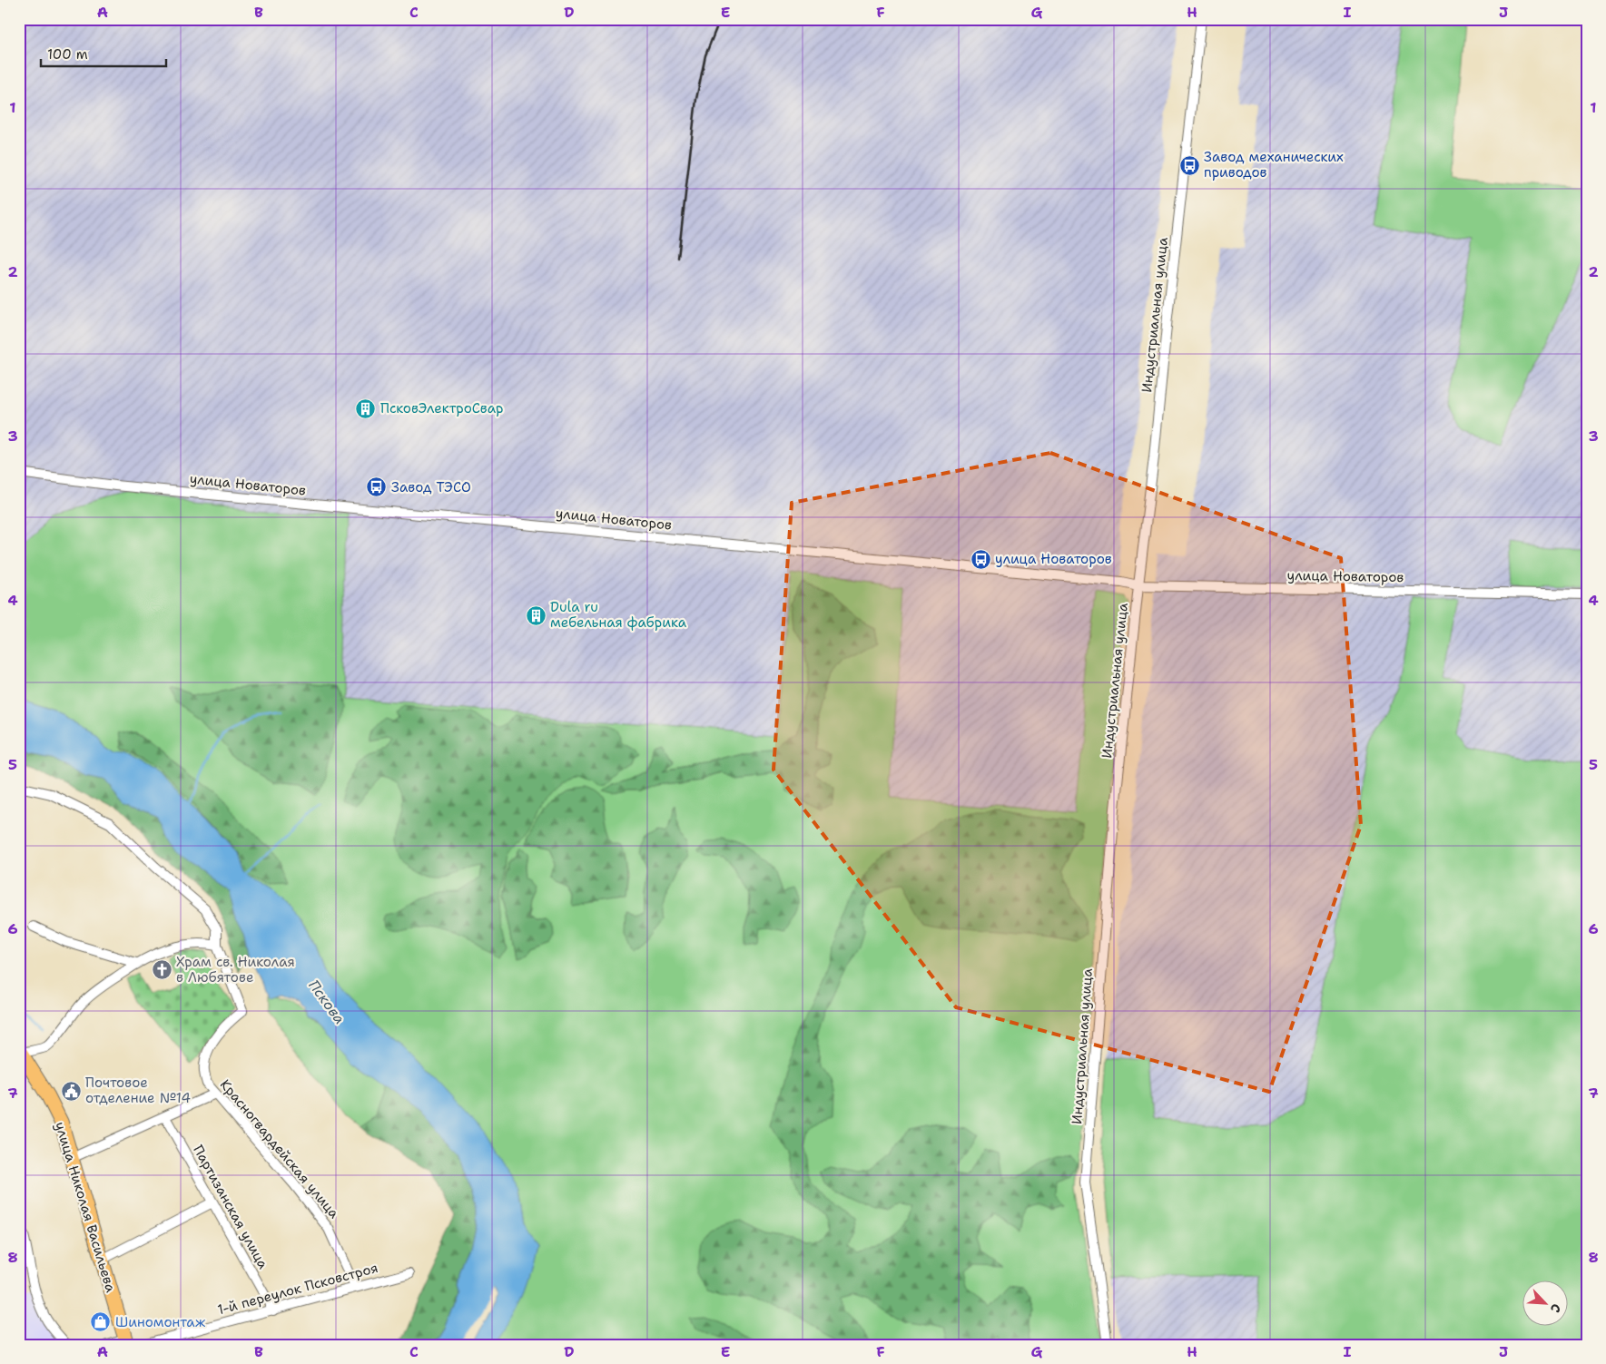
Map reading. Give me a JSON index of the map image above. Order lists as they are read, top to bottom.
{
  "streets": {
    "main road": ["улица Николая Васильева"],
    "street": [
      "Индустриальная улица",
      "улица Новаторов",
      "Красногвардейская улица",
      "Партизанская улица",
      "1-й переулок Псковстроя"
    ]
  },
  "crossings": [
    ["Индустриальная улица", "улица Новаторов"],
    ["Красногвардейская улица", "1-й переулок Псковстроя"],
    ["Партизанская улица", "1-й переулок Псковстроя"]
  ],
  "water": ["Пскова"],
  "places": {
    "bus stop": ["Завод механических приводов", "Завод ТЭСО", "улица Новаторов"],
    "building": ["ПсковЭлектроСвар", "Dula ru мебельная фабрика"],
    "church": ["Храм св. Николая в Любятове"],
    "public building": ["Почтовое отделение №14"],
    "shop": ["Шиномонтаж"]
  },
  "scale_bar": "100 m",
  "north": "bottom right",
  "grid": {
    "columns": [
      "A",
      "B",
      "C",
      "D",
      "E",
      "F",
      "G",
      "H",
      "I",
      "J"
    ],
    "rows": [
      "1",
      "2",
      "3",
      "4",
      "5",
      "6",
      "7",
      "8"
    ]
  }
}
